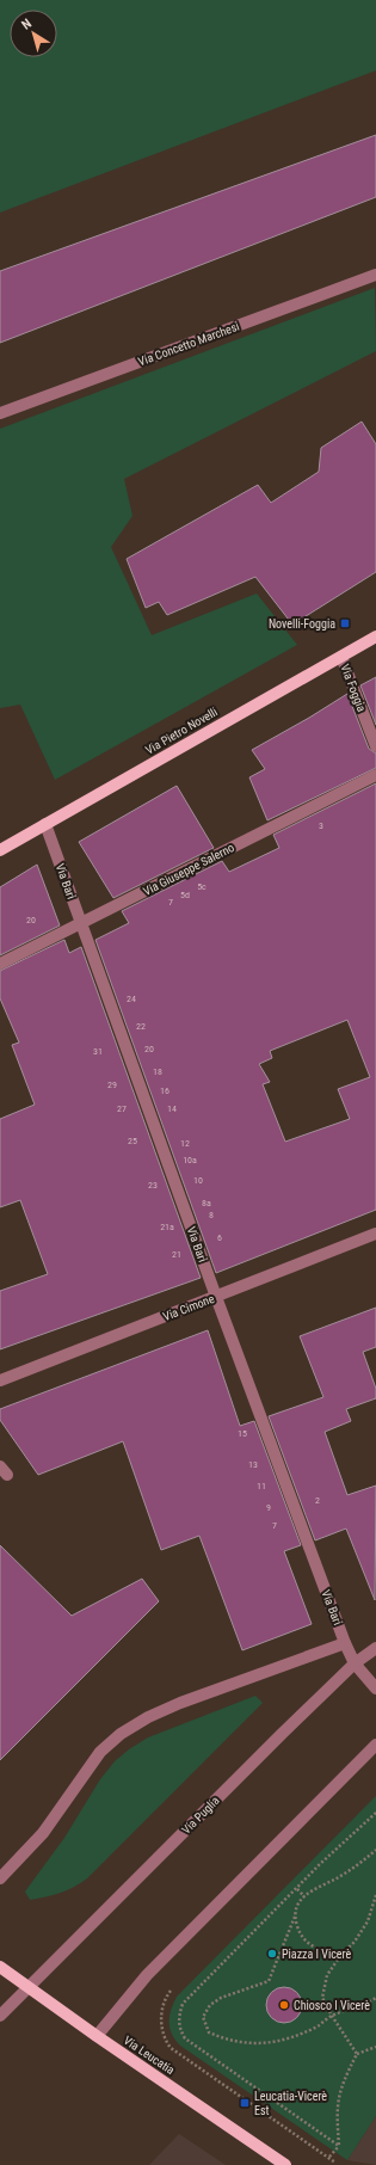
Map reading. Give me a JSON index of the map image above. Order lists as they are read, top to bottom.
{
  "streets": {
    "main road": ["Via Pietro Novelli", "Via Leucatia"],
    "street": [
      "Via Concetto Marchesi",
      "Via Foggia",
      "Via Giuseppe Salerno",
      "Via Bari",
      "Via Cimone",
      "Via Puglia"
    ]
  },
  "crossings": [
    ["Via Foggia", "Via Pietro Novelli"],
    ["Via Pietro Novelli", "Via Bari"],
    ["Via Giuseppe Salerno", "Via Bari"],
    ["Via Bari", "Via Cimone"],
    ["Via Bari", "Via Puglia"],
    ["Via Puglia", "Via Leucatia"]
  ],
  "places": {
    "transit": ["Novelli-Foggia", "Leucatia-Vicerè Est"],
    "other": ["Piazza I Vicerè", "Chiosco I Vicerè"]
  },
  "house_numbers": [
    "3",
    "5c",
    "5d",
    "7",
    "20",
    "24",
    "22",
    "20",
    "31",
    "18",
    "29",
    "16",
    "27",
    "14",
    "25",
    "12",
    "10a",
    "10",
    "23",
    "8a",
    "8",
    "21a",
    "6",
    "21",
    "15",
    "13",
    "11",
    "2",
    "9",
    "7"
  ],
  "north": "top left"
}
